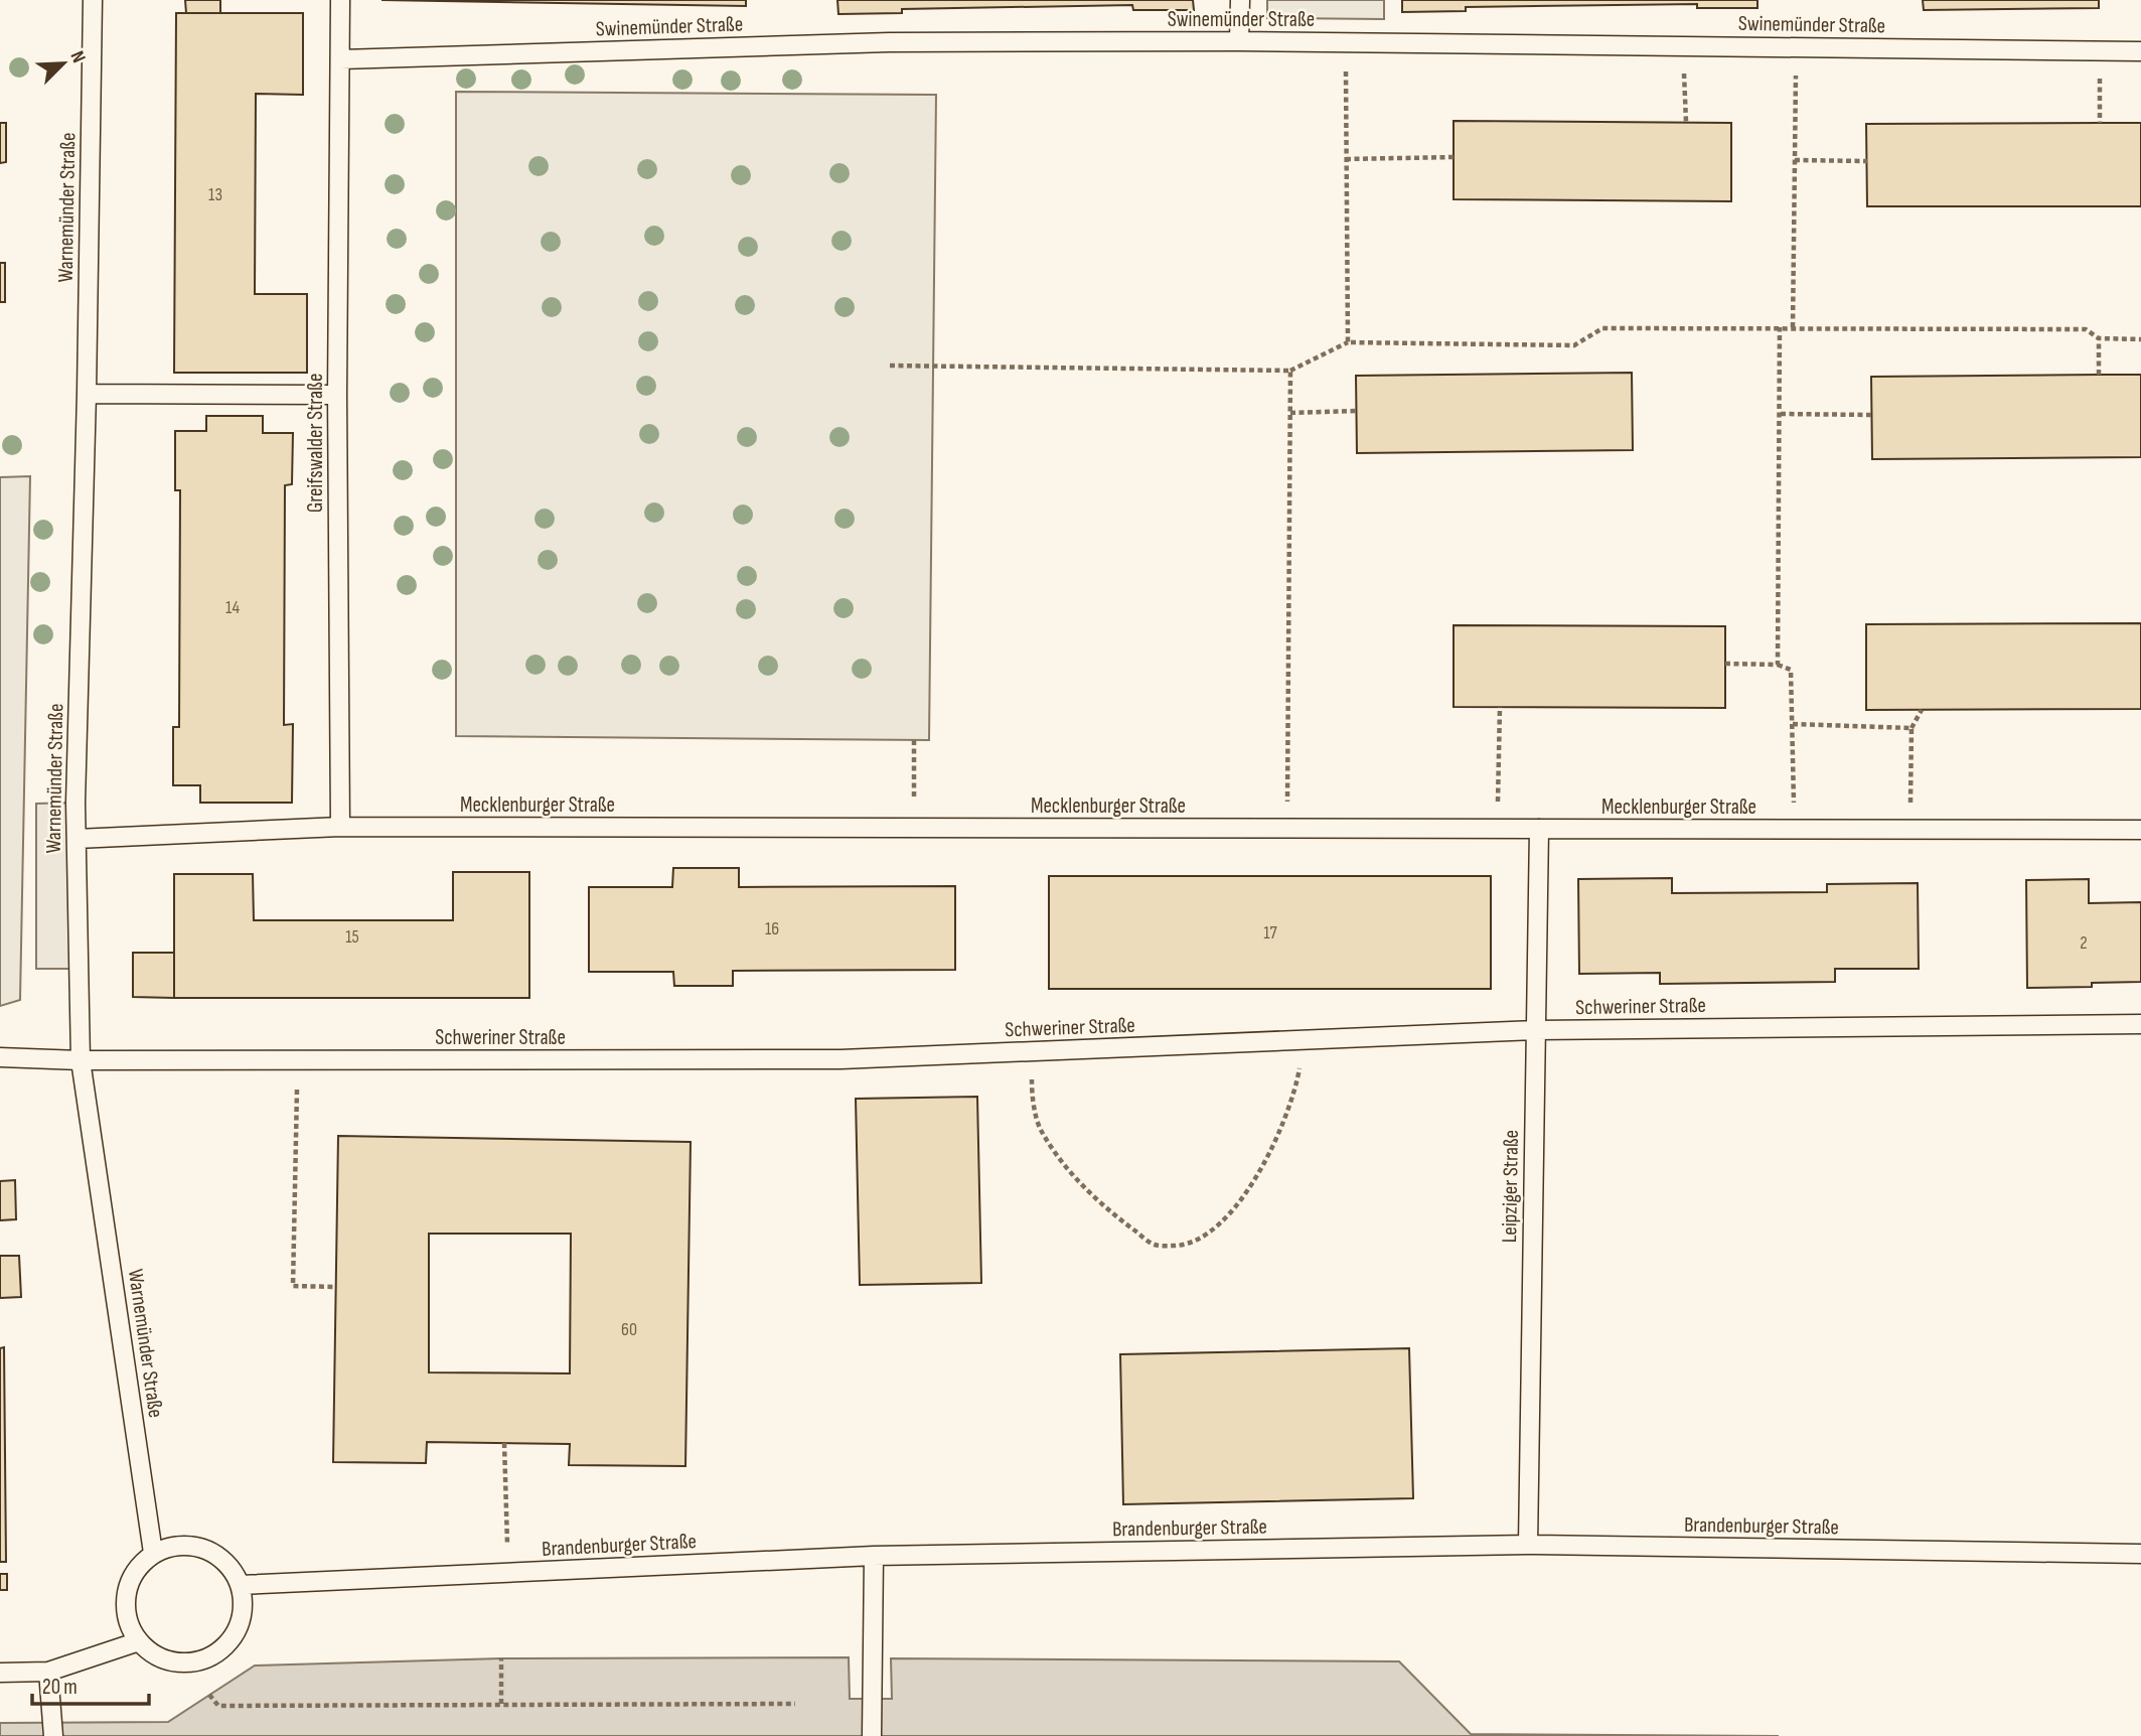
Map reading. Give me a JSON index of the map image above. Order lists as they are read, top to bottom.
{
  "streets": {
    "lane": [
      "Swinemünder Straße",
      "Warnemünder Straße",
      "Greifswalder Straße",
      "Mecklenburger Straße",
      "Schweriner Straße",
      "Leipziger Straße",
      "Brandenburger Straße"
    ]
  },
  "crossings": [
    ["Swinemünder Straße", "Greifswalder Straße"],
    ["Warnemünder Straße", "Mecklenburger Straße"],
    ["Warnemünder Straße", "Schweriner Straße"],
    ["Warnemünder Straße", "Brandenburger Straße"],
    ["Greifswalder Straße", "Mecklenburger Straße"],
    ["Mecklenburger Straße", "Leipziger Straße"],
    ["Schweriner Straße", "Leipziger Straße"],
    ["Leipziger Straße", "Brandenburger Straße"]
  ],
  "house_numbers": [
    "13",
    "14",
    "16",
    "17",
    "15",
    "2",
    "60"
  ],
  "scale_bar": "20 m",
  "north": "top right"
}
